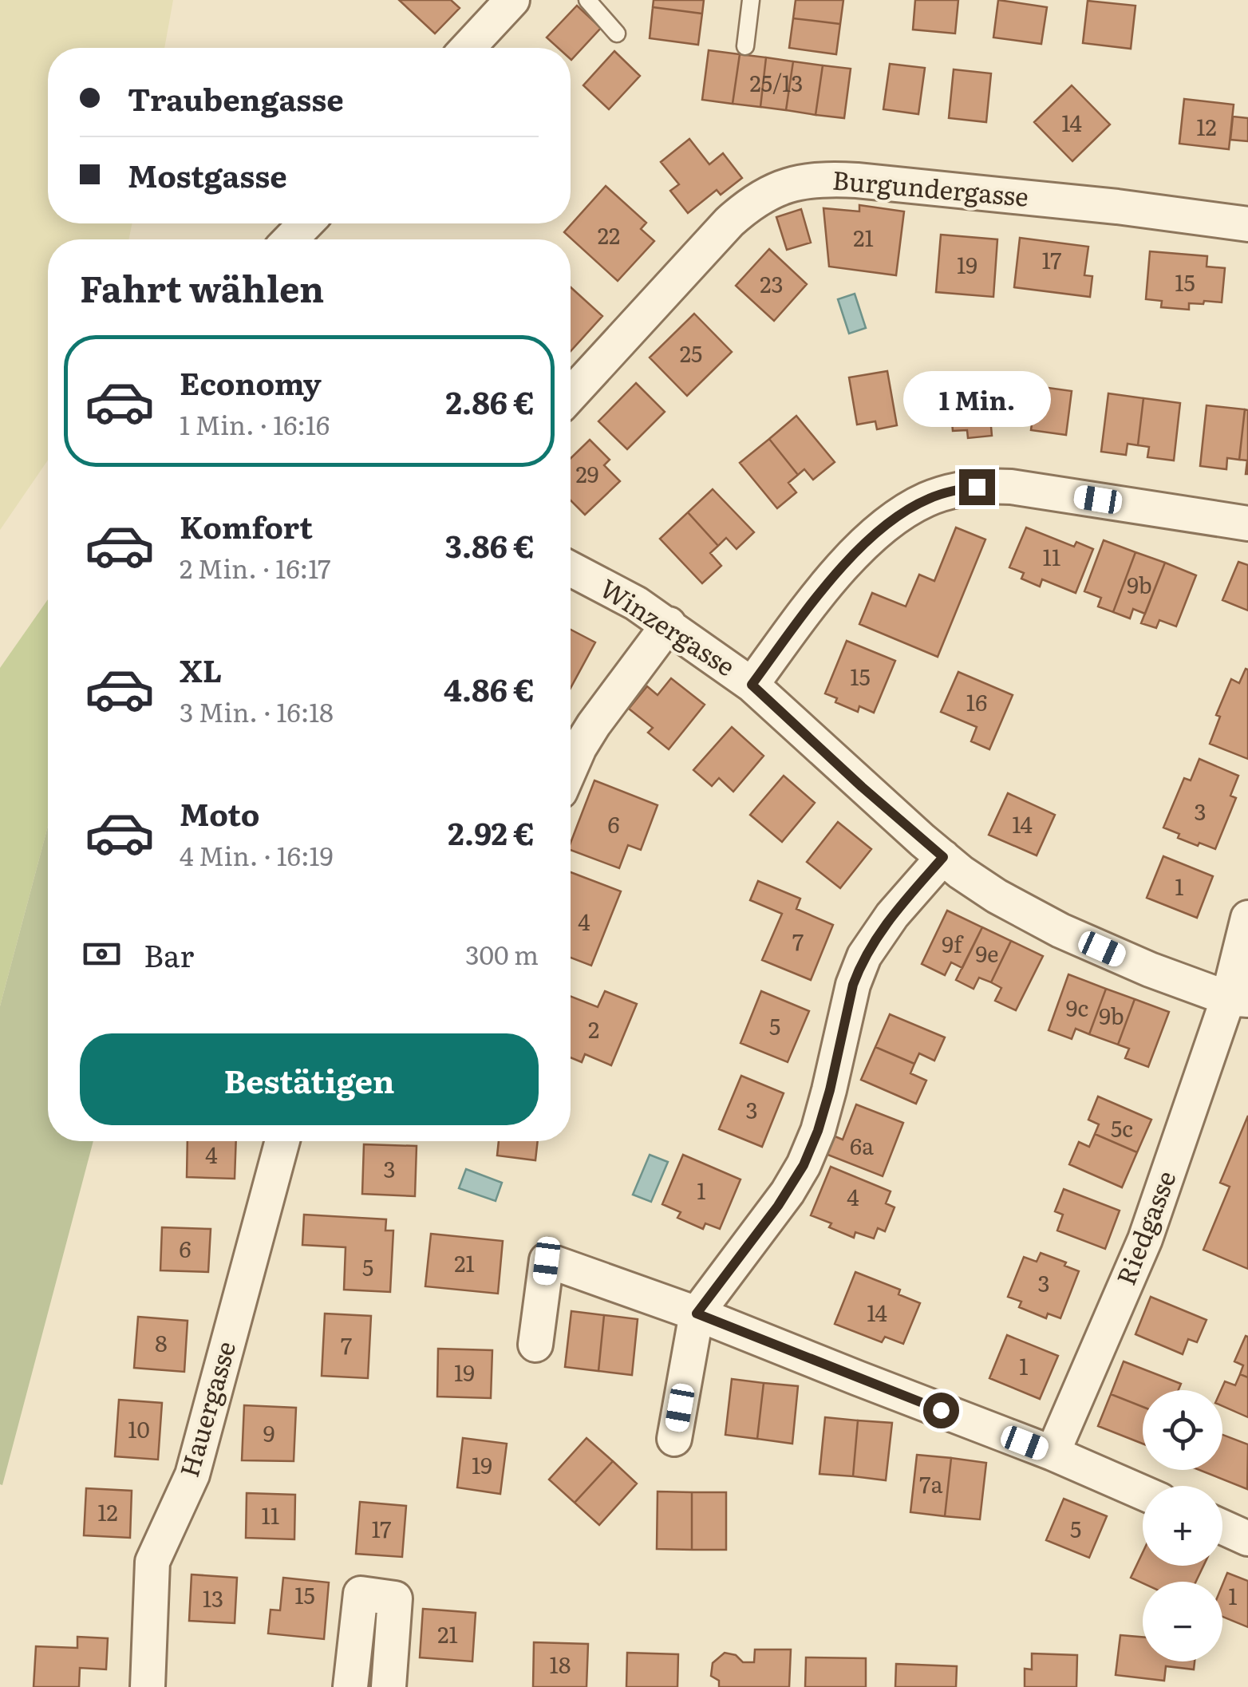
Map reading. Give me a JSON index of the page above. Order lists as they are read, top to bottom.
{
  "streets": {
    "street": [
      "Burgundergasse",
      "Winzergasse",
      "Riedgasse",
      "Hauergasse"
    ]
  },
  "crossings": [
    ["Winzergasse", "Riedgasse"]
  ],
  "house_numbers": [
    "25/13",
    "14",
    "12",
    "22",
    "21",
    "17",
    "19",
    "15",
    "23",
    "25",
    "29",
    "11",
    "9b",
    "15",
    "16",
    "3",
    "6",
    "14",
    "1",
    "4",
    "7",
    "9f",
    "9e",
    "9c",
    "9b",
    "5",
    "2",
    "3",
    "5c",
    "6a",
    "4",
    "3",
    "1",
    "4",
    "6",
    "21",
    "5",
    "3",
    "14",
    "8",
    "7",
    "1",
    "19",
    "10",
    "9",
    "19",
    "7a",
    "12",
    "11",
    "17",
    "5",
    "15",
    "1",
    "13",
    "21",
    "18"
  ],
  "page": {
    "banner": ["Traubengasse", "Mostgasse"],
    "heading": "Fahrt wählen",
    "list": [
      {
        "name": "Economy",
        "note": "1 Min. · 16:16",
        "value": "2.86 €"
      },
      {
        "name": "Komfort",
        "note": "2 Min. · 16:17",
        "value": "3.86 €"
      },
      {
        "name": "XL",
        "note": "3 Min. · 16:18",
        "value": "4.86 €"
      },
      {
        "name": "Moto",
        "note": "4 Min. · 16:19",
        "value": "2.92 €"
      }
    ],
    "bubble": "1 Min.",
    "pay": ["Bar", "300 m"],
    "buttons": "Bestätigen",
    "map_buttons": ["+", "−"]
  }
}
